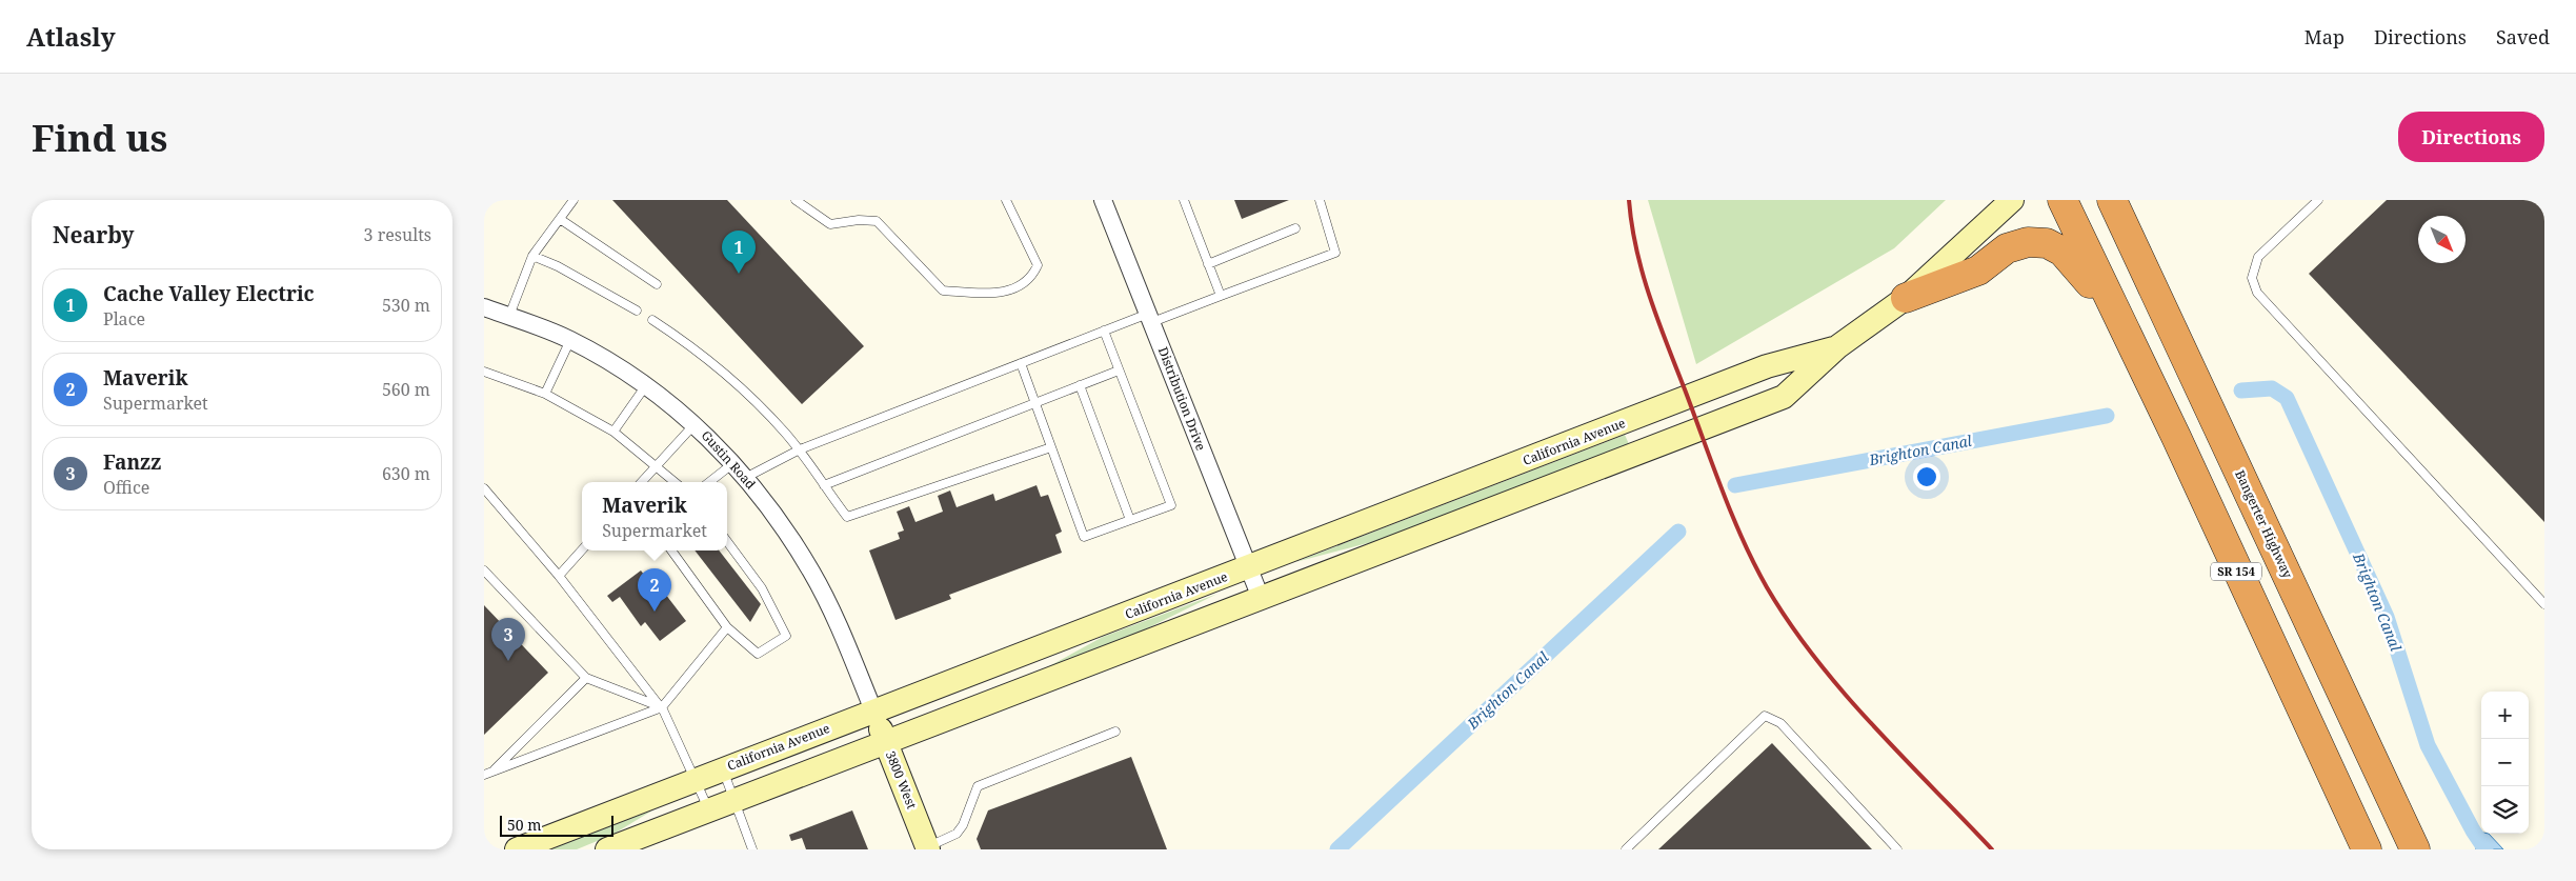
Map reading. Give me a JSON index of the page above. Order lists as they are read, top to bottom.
{
  "streets": {
    "highway": ["Bangerter Highway", "SR 154"],
    "main road": ["California Avenue", "3800 West"],
    "street": ["Distribution Drive", "Gustin Road"]
  },
  "crossings": [
    ["Distribution Drive", "California Avenue"],
    ["California Avenue", "Gustin Road"],
    ["California Avenue", "3800 West"],
    ["Gustin Road", "3800 West"]
  ],
  "water": ["Brighton Canal"],
  "scale_bar": "50 m",
  "north": "bottom right",
  "page": {
    "header": "Atlasly",
    "nav": ["Map", "Directions", "Saved"],
    "buttons": "Directions",
    "title": "Find us",
    "heading": ["Nearby", "3 results"],
    "pins": ["1", "2", "3"],
    "list": [
      {
        "mark": "1",
        "name": "Cache Valley Electric",
        "note": "Place",
        "value": "530 m"
      },
      {
        "mark": "2",
        "name": "Maverik",
        "note": "Supermarket",
        "value": "560 m"
      },
      {
        "mark": "3",
        "name": "Fanzz",
        "note": "Office",
        "value": "630 m"
      }
    ],
    "popup": ["Maverik", "Supermarket"],
    "map_buttons": ["+", "−"],
    "scale": "50 m"
  }
}
